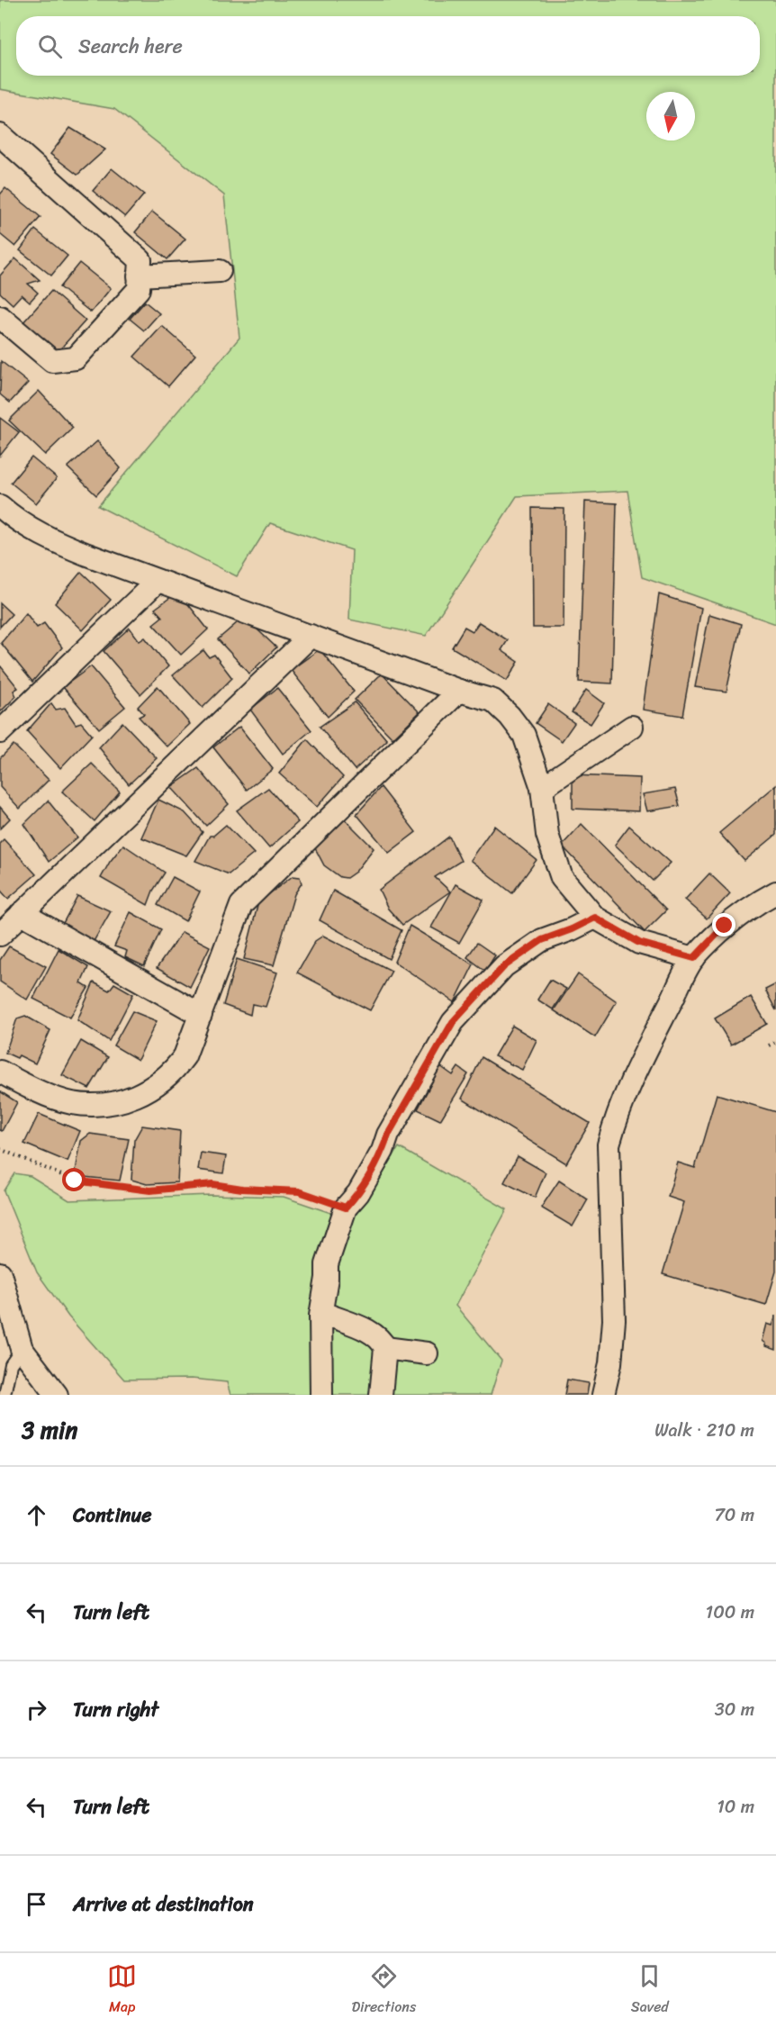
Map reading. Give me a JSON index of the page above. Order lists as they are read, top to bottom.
{
  "north": "bottom",
  "page": {
    "search": "Search here",
    "heading": ["3 min", "Walk · 210 m"],
    "list": [
      ["Continue", "70 m"],
      ["Turn left", "100 m"],
      ["Turn right", "30 m"],
      ["Turn left", "10 m"],
      "Arrive at destination"
    ],
    "nav": ["Map", "Directions", "Saved"]
  }
}
